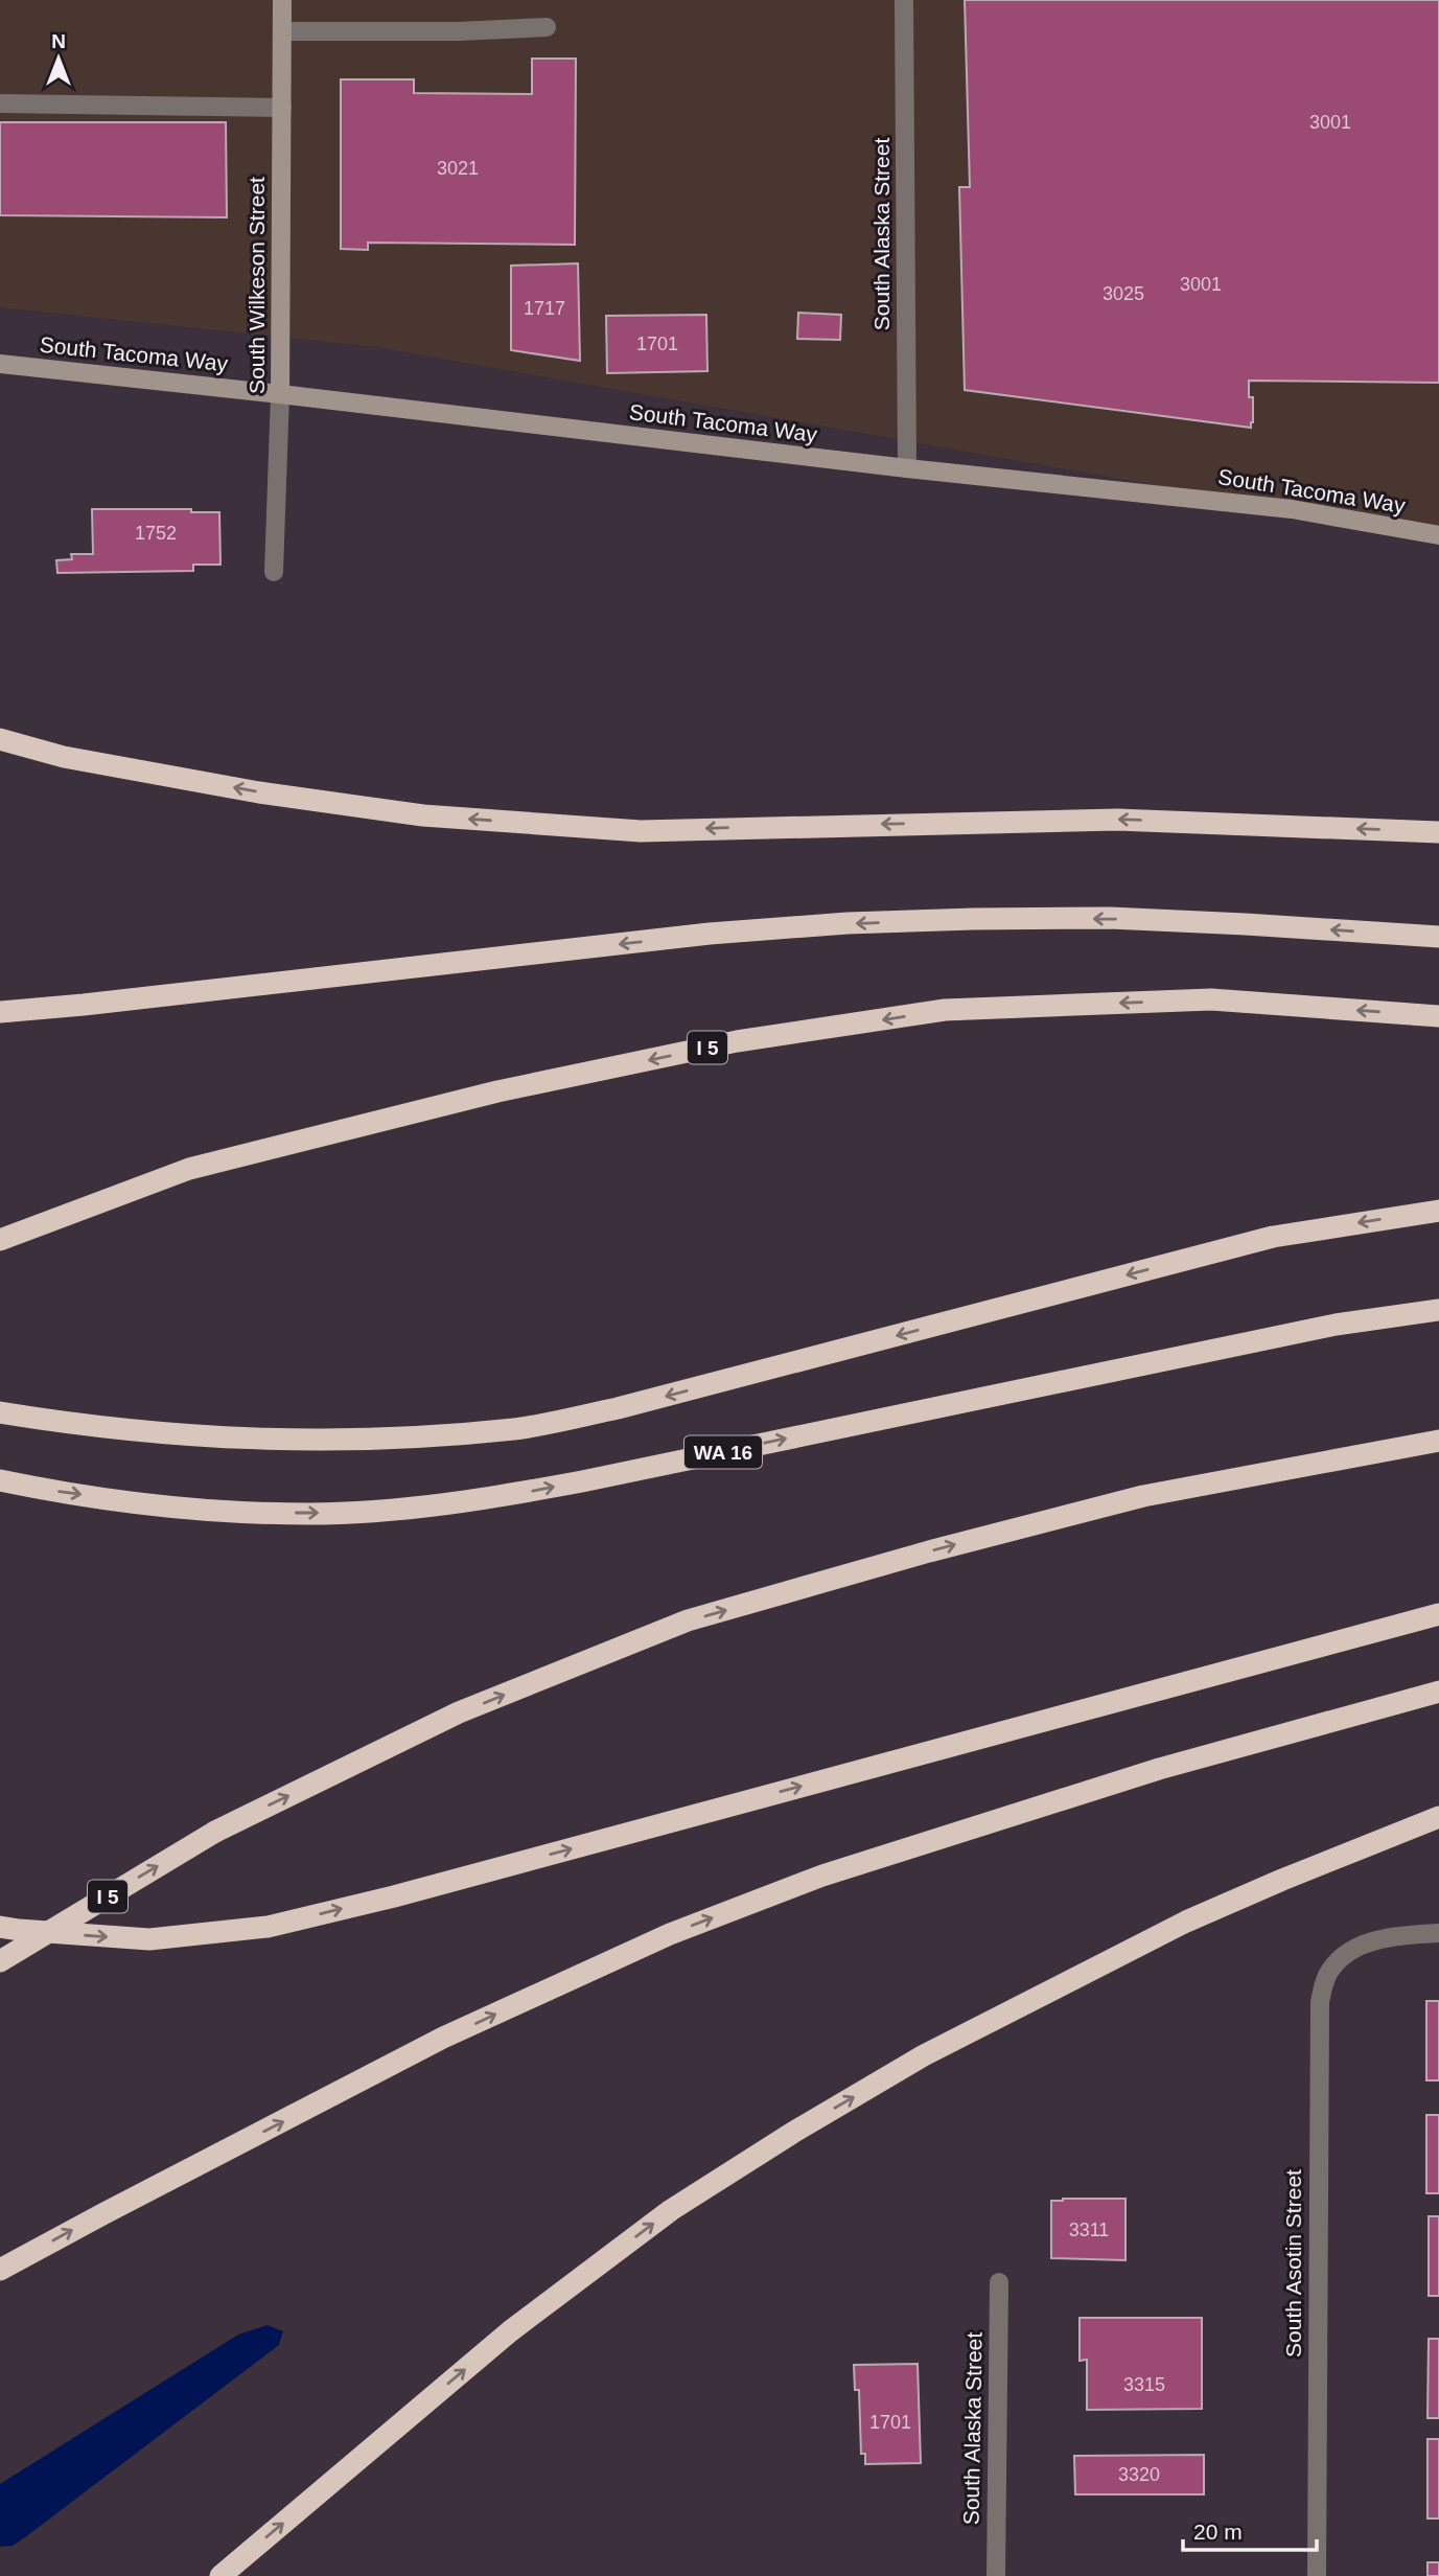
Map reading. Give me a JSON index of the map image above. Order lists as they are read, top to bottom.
{
  "streets": {
    "highway": ["I 5", "WA 16"],
    "main road": ["South Wilkeson Street", "South Tacoma Way"],
    "street": ["South Alaska Street", "South Asotin Street"]
  },
  "crossings": [
    ["South Alaska Street", "South Tacoma Way"],
    ["South Wilkeson Street", "South Tacoma Way"]
  ],
  "house_numbers": [
    "3001",
    "3021",
    "3001",
    "3025",
    "1717",
    "1701",
    "1752",
    "3311",
    "3315",
    "1701",
    "3320"
  ],
  "scale_bar": "20 m",
  "north": "top"
}
